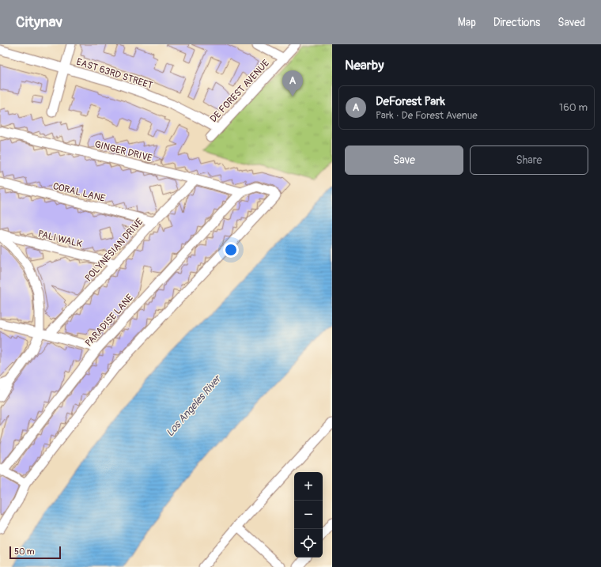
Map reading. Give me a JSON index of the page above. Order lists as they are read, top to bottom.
{
  "streets": {
    "street": [
      "EAST 63RD STREET",
      "DE FOREST AVENUE",
      "GINGER DRIVE",
      "CORAL LANE",
      "PALI WALK",
      "POLYNESIAN DRIVE",
      "PARADISE LANE"
    ]
  },
  "crossings": [
    ["EAST 63RD STREET", "DE FOREST AVENUE"],
    ["GINGER DRIVE", "POLYNESIAN DRIVE"],
    ["GINGER DRIVE", "PARADISE LANE"],
    ["CORAL LANE", "POLYNESIAN DRIVE"],
    ["PALI WALK", "POLYNESIAN DRIVE"]
  ],
  "water": ["Los Angeles River"],
  "scale_bar": "50 m",
  "page": {
    "header": "Citynav",
    "nav": ["Map", "Directions", "Saved"],
    "heading": "Nearby",
    "pins": "A",
    "list": [
      {
        "mark": "A",
        "name": "DeForest Park",
        "note": "Park · De Forest Avenue",
        "value": "160 m"
      }
    ],
    "buttons": ["Save", "Share"],
    "map_buttons": ["+", "−"],
    "scale": "50 m"
  }
}
